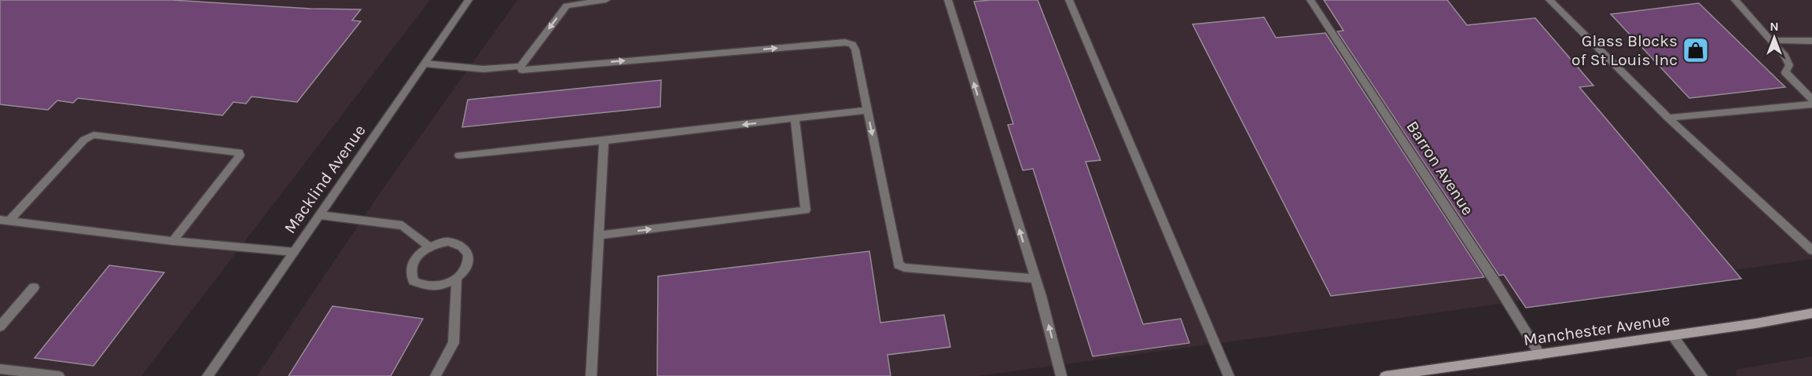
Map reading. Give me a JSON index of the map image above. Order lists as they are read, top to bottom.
{
  "streets": {
    "main road": ["Manchester Avenue"],
    "street": ["Barron Avenue", "Macklind Avenue"]
  },
  "crossings": [
    ["Barron Avenue", "Manchester Avenue"]
  ],
  "places": {
    "shop": ["Glass Blocks of St Louis Inc"]
  },
  "north": "top"
}
